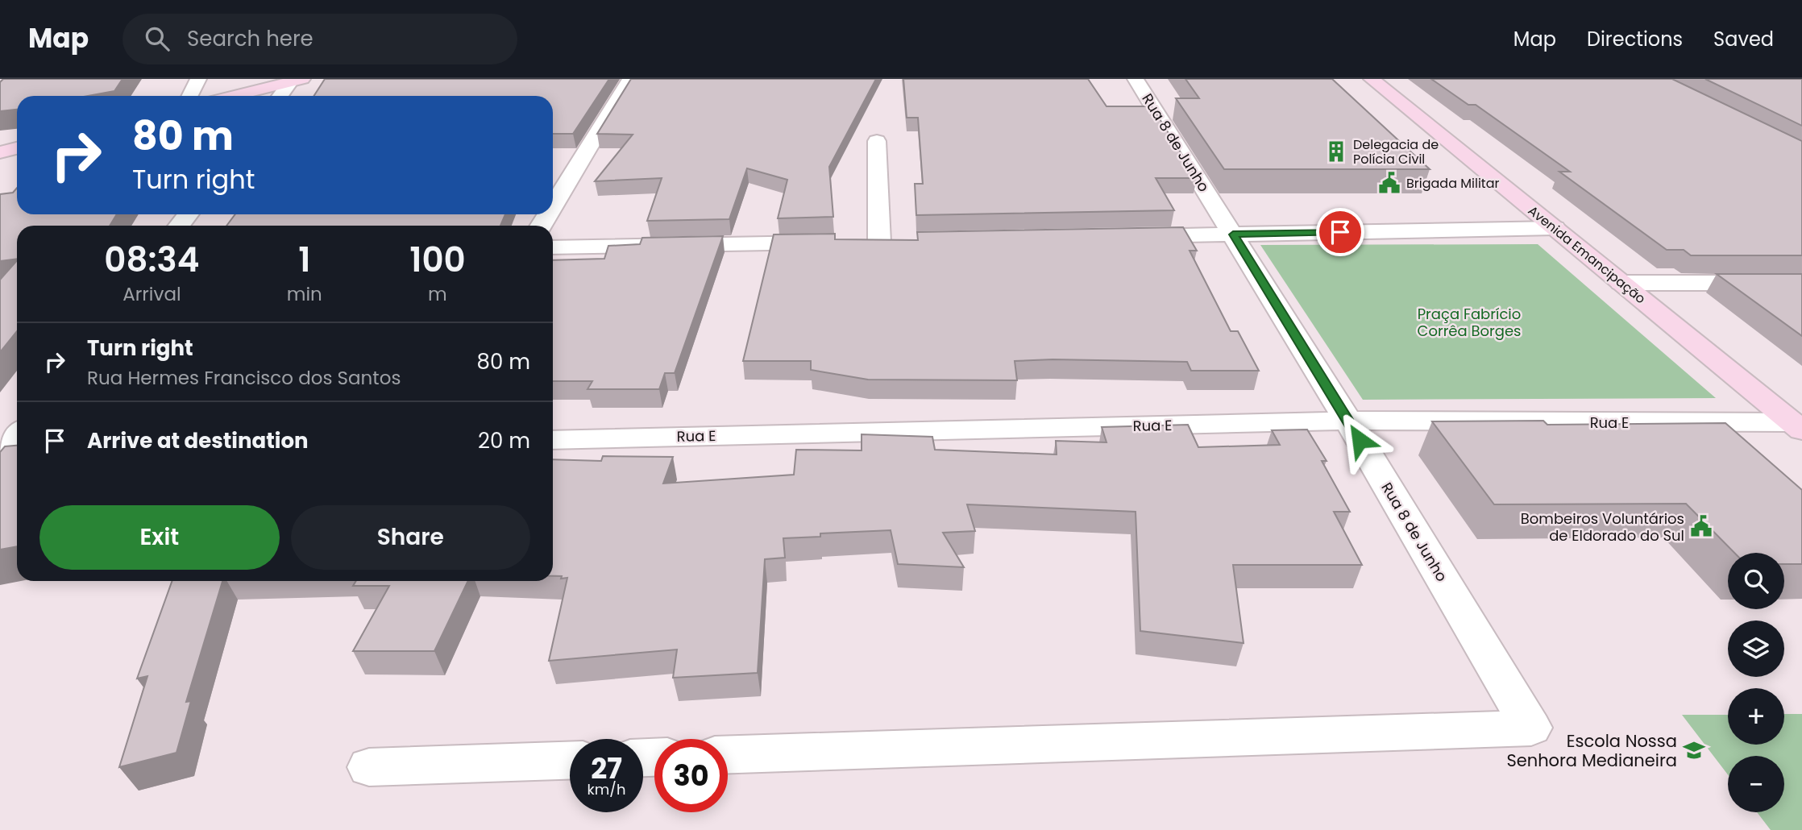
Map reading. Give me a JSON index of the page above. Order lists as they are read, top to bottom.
{
  "streets": {
    "main road": ["Avenida Emancipação"],
    "street": ["Rua 8 de Junho", "Rua E"]
  },
  "crossings": [
    ["Rua 8 de Junho", "Rua E"],
    ["Avenida Emancipação", "Rua E"]
  ],
  "parks": ["Praça Fabrício Corrêa Borges"],
  "places": {
    "building": ["Delegacia de Polícia Civil"],
    "public building": ["Brigada Militar", "Bombeiros Voluntários de Eldorado do Sul"],
    "school or university": ["Escola Nossa Senhora Medianeira"]
  },
  "page": {
    "header": "Map",
    "search": "Search here",
    "nav": ["Map", "Directions", "Saved"],
    "turn": ["80 m", "Turn right"],
    "eta": [
      "08:34",
      "Arrival",
      "1",
      "min",
      "100",
      "m"
    ],
    "list": [
      {
        "name": "Turn right",
        "note": "Rua Hermes Francisco dos Santos",
        "value": "80 m"
      },
      {
        "name": "Arrive at destination",
        "value": "20 m"
      }
    ],
    "buttons": ["Exit", "Share"],
    "map_buttons": ["+", "−"],
    "speed": "27 km/h",
    "limit": "30"
  }
}
